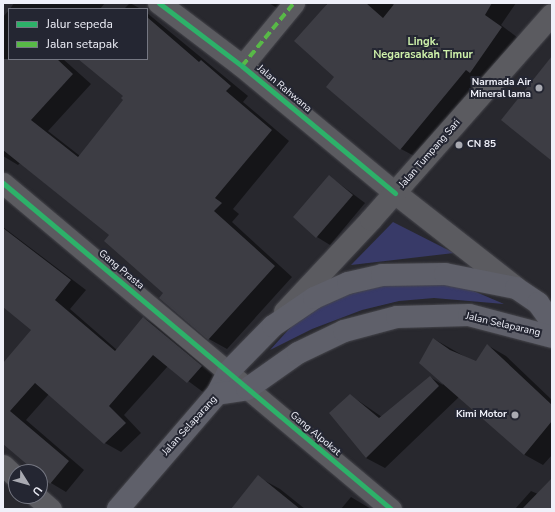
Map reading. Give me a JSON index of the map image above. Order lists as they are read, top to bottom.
{
  "streets": {
    "main road": ["Jalan Rahwana", "Jalan Tumpang Sari", "Jalan Selaparang"],
    "street": ["Gang Prasta", "Gang Alpokat"]
  },
  "crossings": [
    ["Jalan Rahwana", "Jalan Tumpang Sari"],
    ["Jalan Tumpang Sari", "Gang Prasta"],
    ["Jalan Tumpang Sari", "Jalan Selaparang"],
    ["Jalan Tumpang Sari", "Gang Alpokat"],
    ["Gang Prasta", "Gang Alpokat"],
    ["Jalan Selaparang", "Gang Alpokat"]
  ],
  "districts": ["Lingk. Negarasakah Timur"],
  "places": ["Narmada Air Mineral lama", "CN 85", "Kimi Motor"],
  "legend": ["Jalur sepeda", "Jalan setapak"],
  "north": "bottom right"
}
